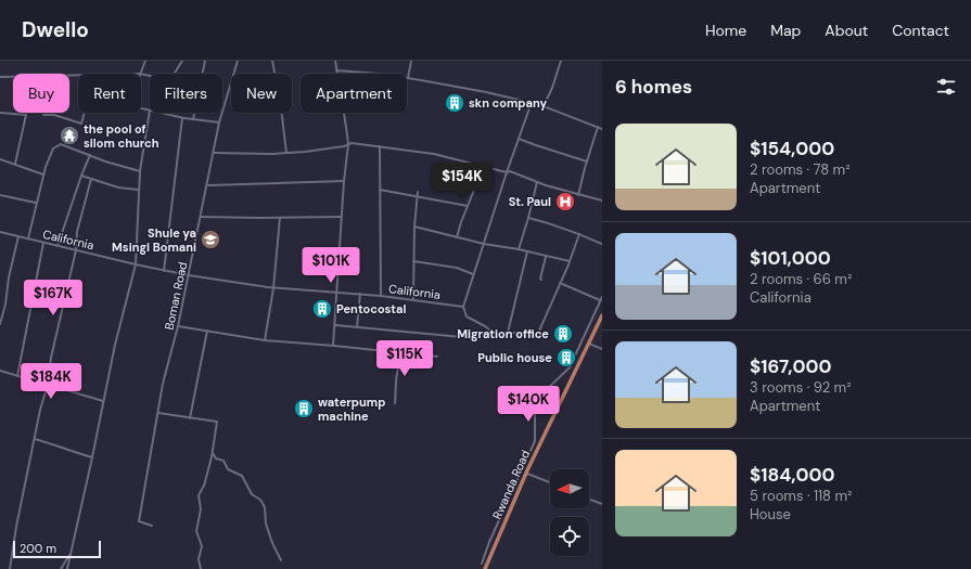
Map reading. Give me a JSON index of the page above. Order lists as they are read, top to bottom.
{
  "streets": {
    "highway": ["Rwanda Road"],
    "street": ["California", "Boman Road"]
  },
  "crossings": [
    ["California", "Boman Road"]
  ],
  "places": {
    "building": [
      "skn company",
      "Pentocostal",
      "Migration office",
      "Public house",
      "waterpump machine"
    ],
    "temple": ["the pool of silom church"],
    "hospital": ["St. Paul"],
    "school or university": ["Shule ya Msingi Bomani"]
  },
  "scale_bar": "200 m",
  "north": "left",
  "page": {
    "header": "Dwello",
    "nav": [
      "Home",
      "Map",
      "About",
      "Contact"
    ],
    "heading": "6 homes",
    "chip": [
      "Buy",
      "Rent",
      "Filters",
      "New",
      "Apartment"
    ],
    "list": [
      {
        "name": "$154,000",
        "note": "2 rooms · 78 m² · Apartment"
      },
      {
        "name": "$101,000",
        "note": "2 rooms · 66 m² · California"
      },
      {
        "name": "$167,000",
        "note": "3 rooms · 92 m² · Apartment"
      },
      {
        "name": "$184,000",
        "note": "5 rooms · 118 m² · House"
      }
    ],
    "price": [
      "$154K",
      "$101K",
      "$167K",
      "$115K",
      "$184K",
      "$140K"
    ],
    "scale": "200 m"
  }
}
